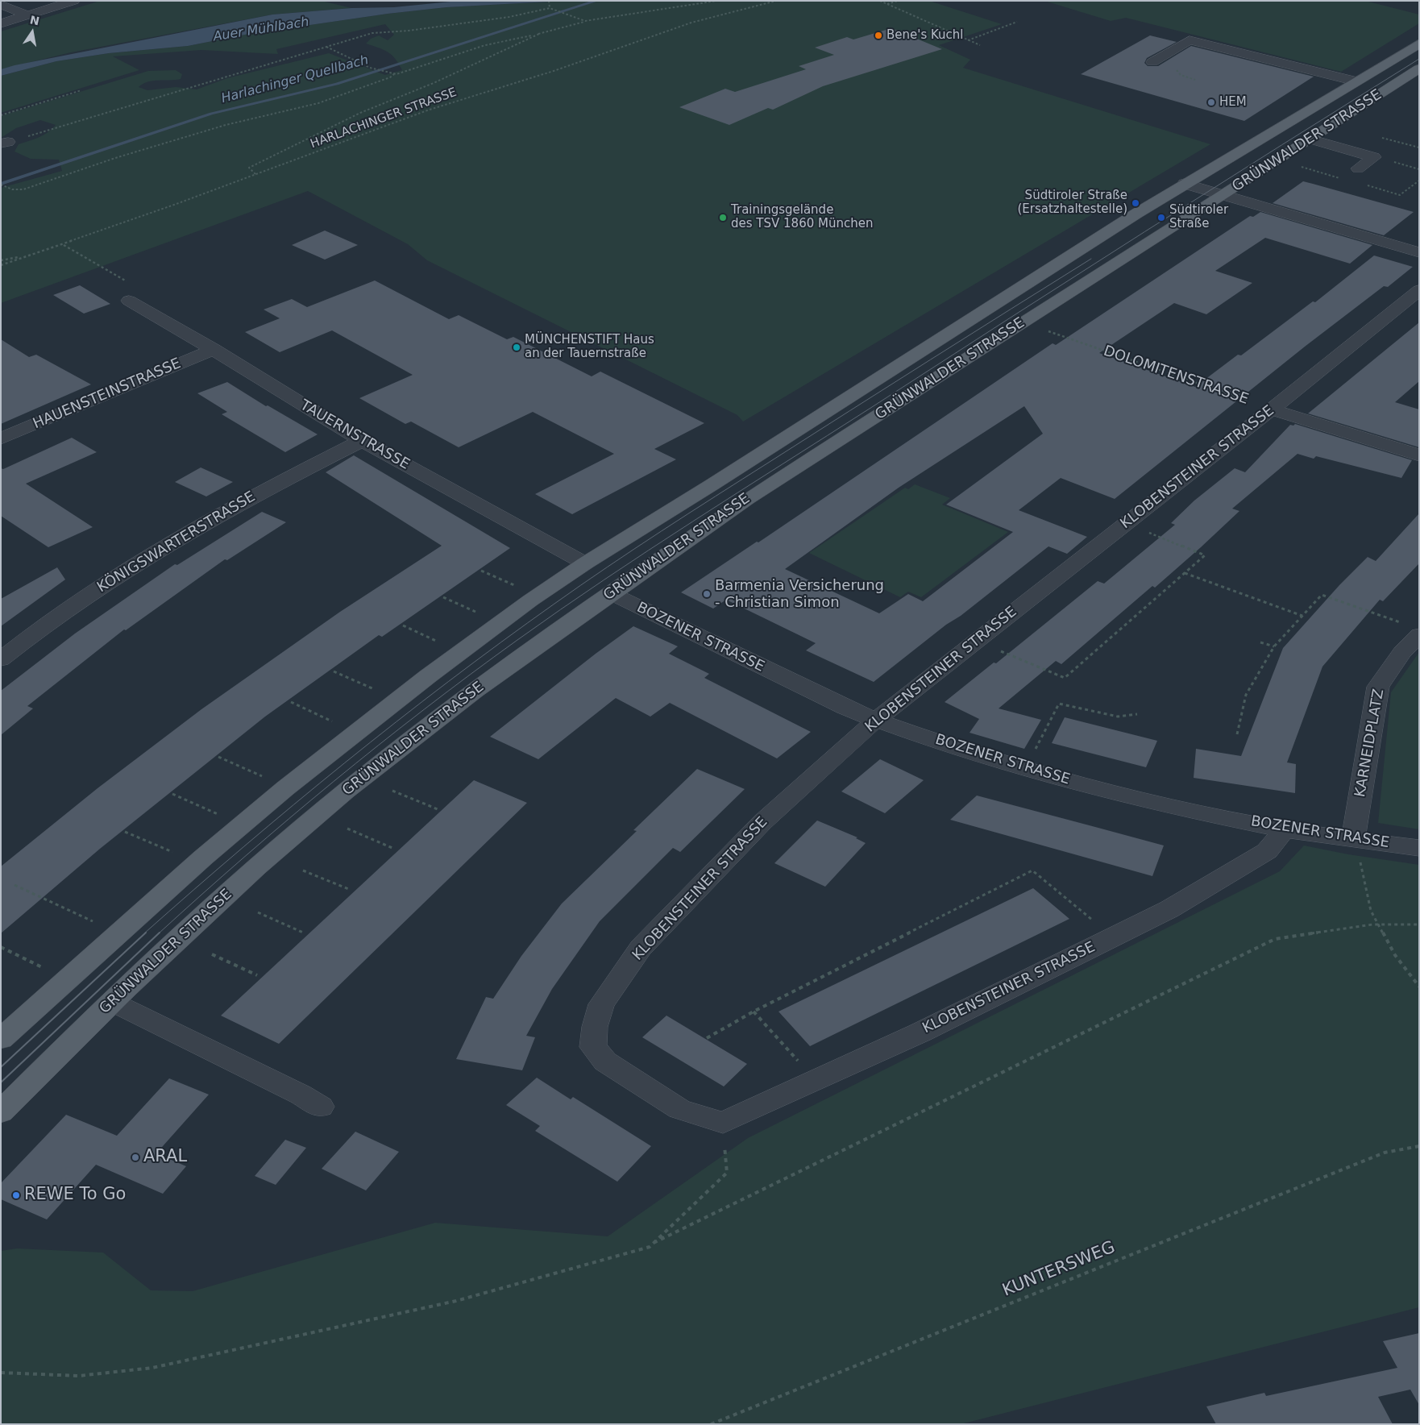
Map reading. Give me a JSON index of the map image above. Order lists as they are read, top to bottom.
{
  "streets": {
    "main road": ["GRÜNWALDER STRASSE"],
    "street": [
      "HAUENSTEINSTRASSE",
      "TAUERNSTRASSE",
      "KLOBENSTEINER STRASSE",
      "KÖNIGSWARTERSTRASSE",
      "BOZENER STRASSE",
      "KARNEIDPLATZ"
    ],
    "path": ["HARLACHINGER STRASSE", "DOLOMITENSTRASSE", "KUNTERSWEG"]
  },
  "crossings": [
    ["GRÜNWALDER STRASSE", "TAUERNSTRASSE"],
    ["GRÜNWALDER STRASSE", "BOZENER STRASSE"],
    ["DOLOMITENSTRASSE", "KLOBENSTEINER STRASSE"],
    ["HAUENSTEINSTRASSE", "TAUERNSTRASSE"],
    ["TAUERNSTRASSE", "KÖNIGSWARTERSTRASSE"],
    ["KLOBENSTEINER STRASSE", "BOZENER STRASSE"],
    ["BOZENER STRASSE", "KARNEIDPLATZ"]
  ],
  "water": ["Auer Mühlbach", "Harlachinger Quellbach"],
  "places": [
    "Bene's Kuchl",
    "HEM",
    "Südtiroler Straße (Ersatzhaltestelle)",
    "Trainingsgelände des TSV 1860 München",
    "Südtiroler Straße",
    "MÜNCHENSTIFT Haus an der Tauernstraße",
    "Barmenia Versicherung - Christian Simon",
    "ARAL",
    "REWE To Go"
  ],
  "north": "top"
}
